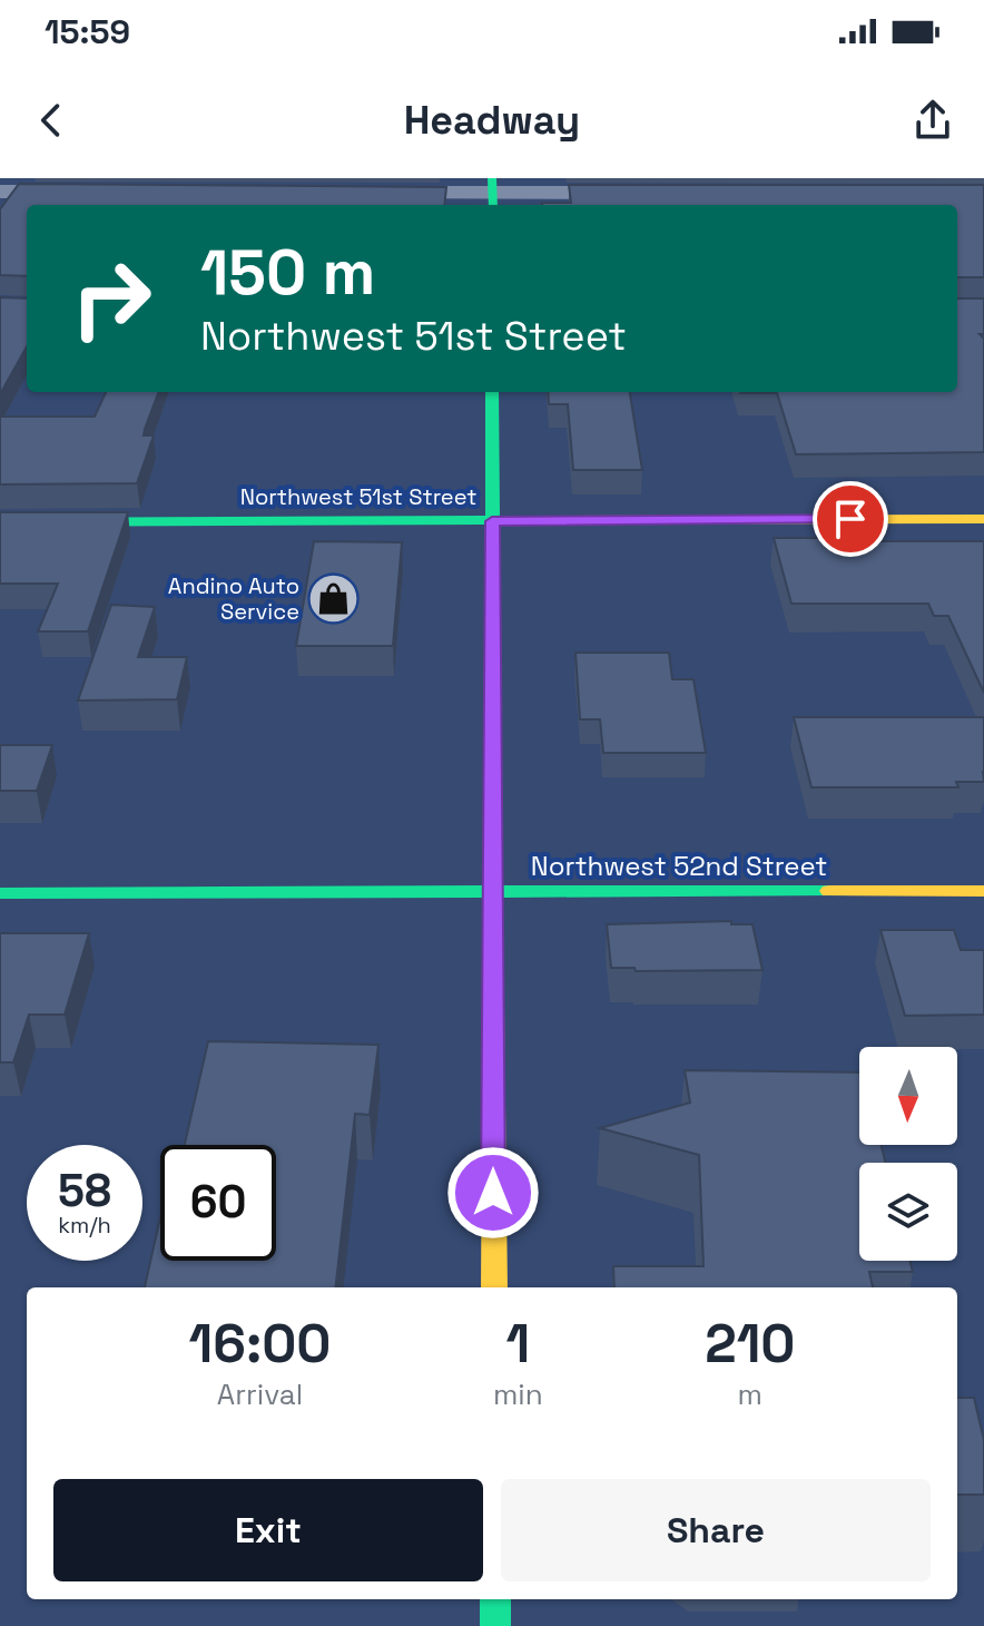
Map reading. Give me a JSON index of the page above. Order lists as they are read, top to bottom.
{
  "streets": {
    "street": ["Northwest 51st Street", "Northwest 52nd Street"]
  },
  "places": {
    "shop": ["Andino Auto Service"]
  },
  "north": "bottom",
  "page": {
    "status": "15:59",
    "header": "Headway",
    "turn": ["150 m", "Northwest 51st Street"],
    "speed": "58 km/h",
    "limit": "60",
    "eta": [
      "16:00",
      "Arrival",
      "1",
      "min",
      "210",
      "m"
    ],
    "buttons": ["Exit", "Share"]
  }
}
